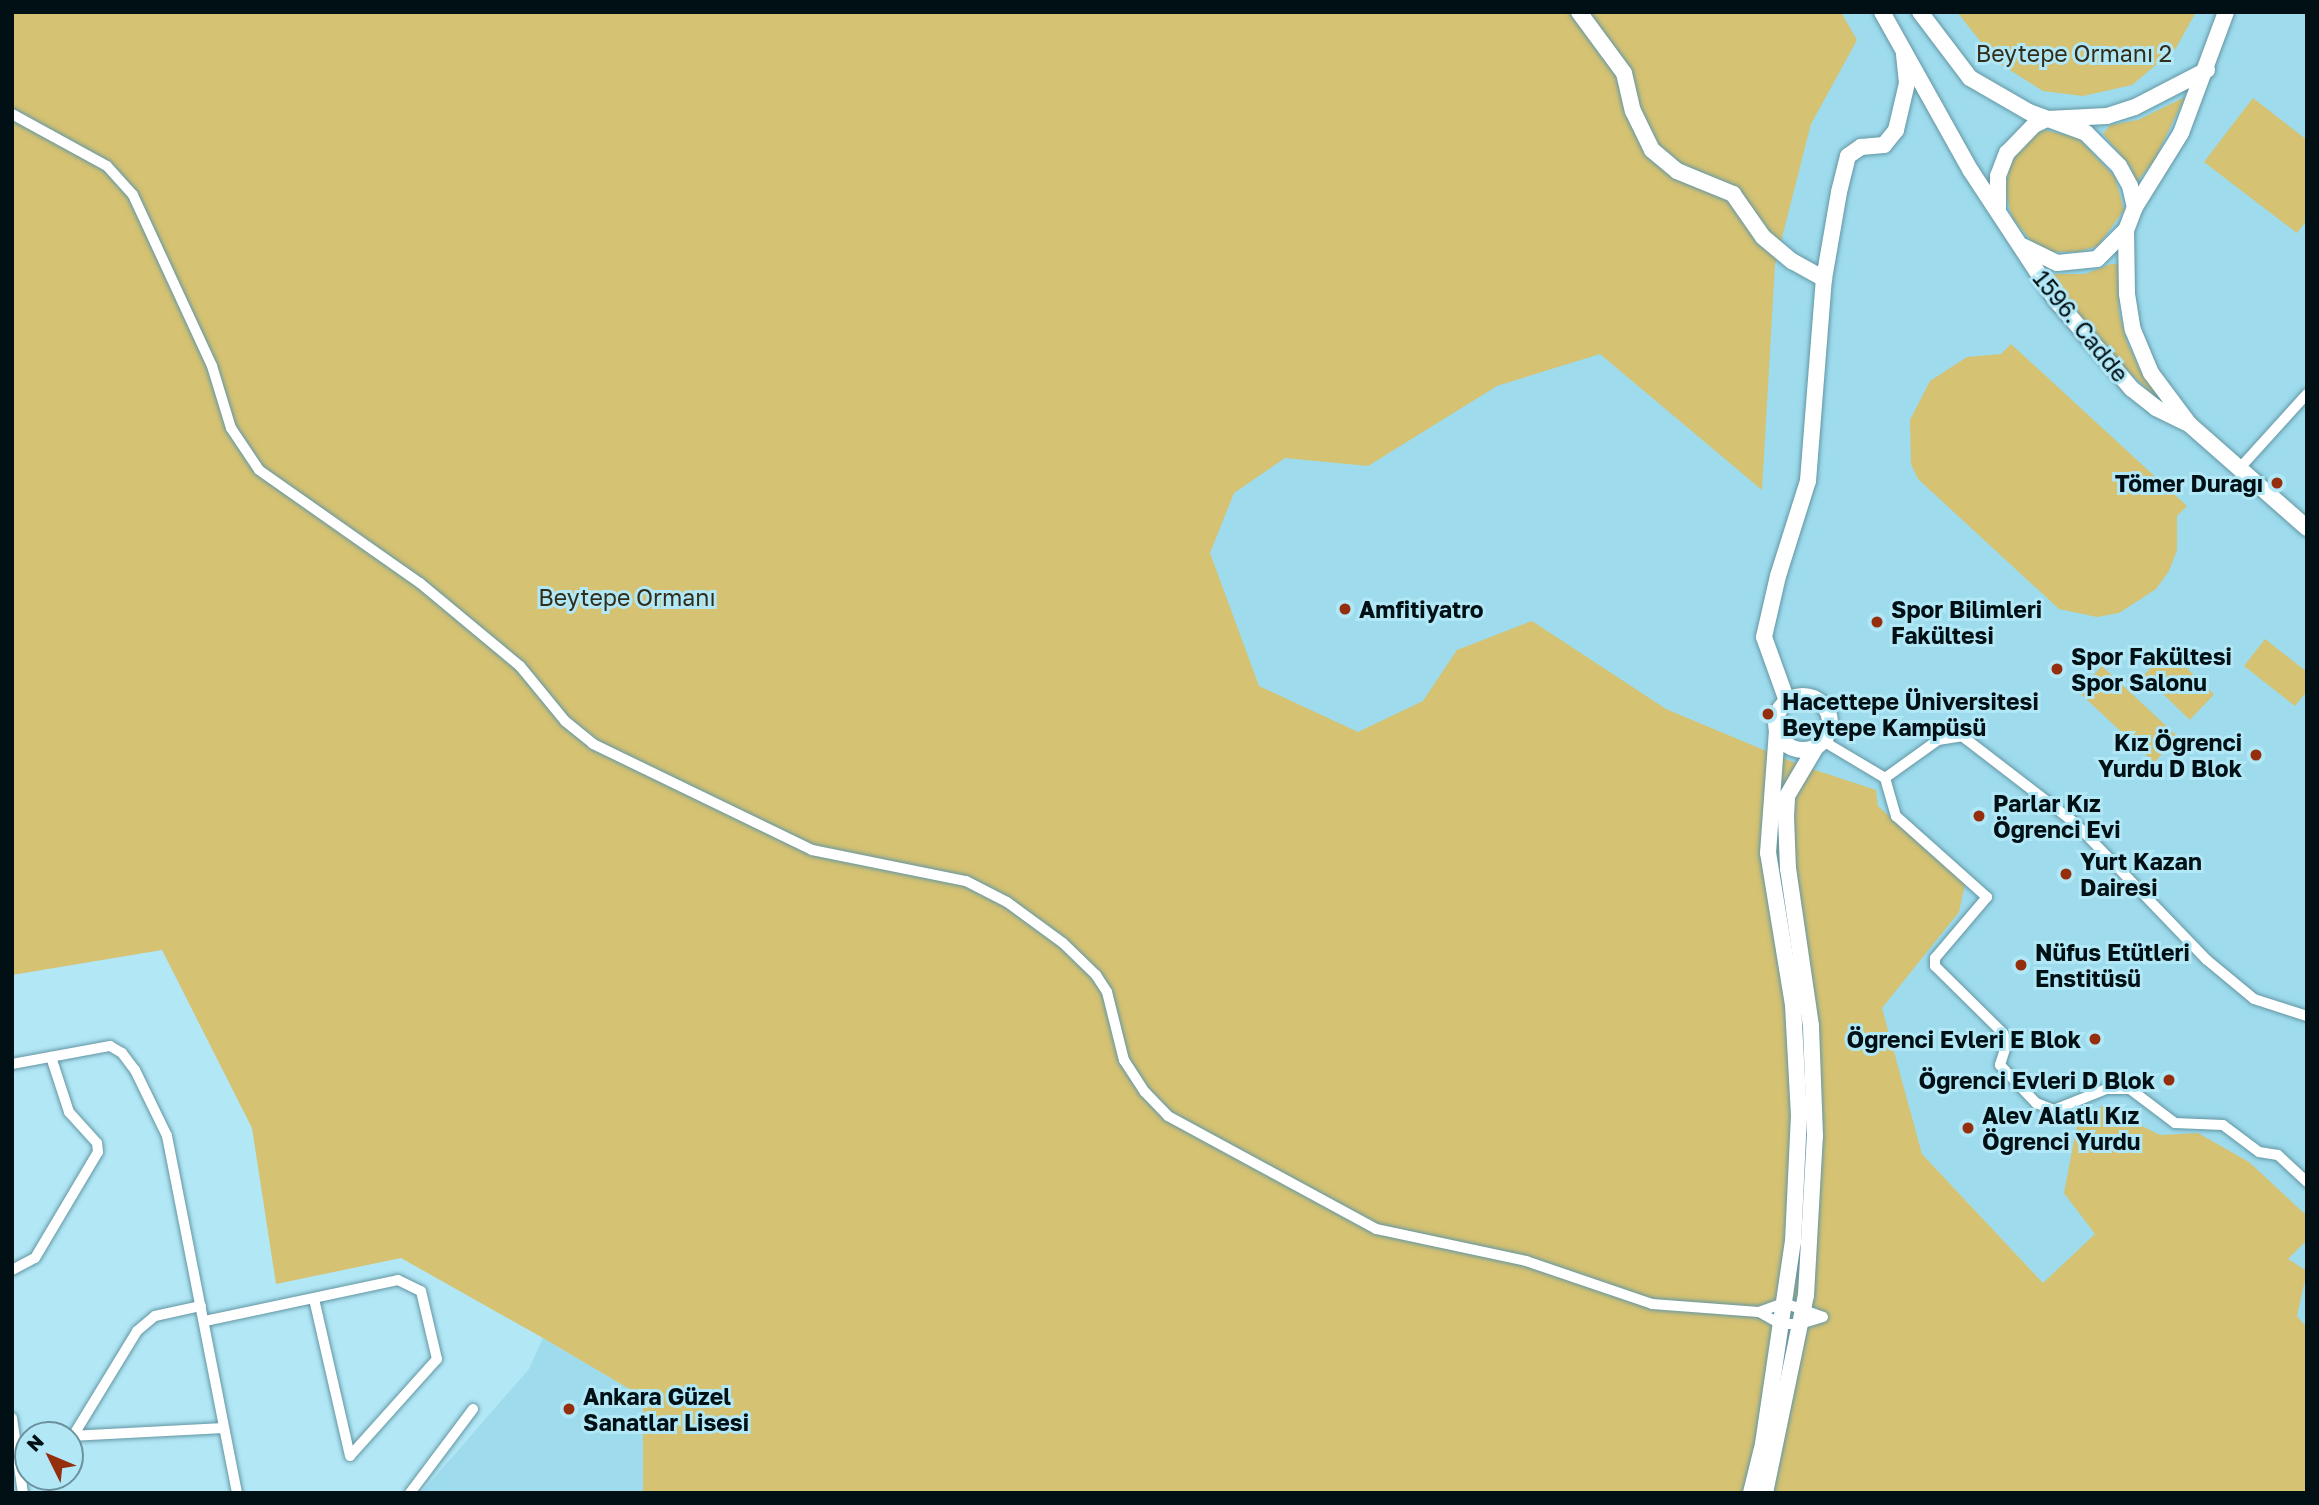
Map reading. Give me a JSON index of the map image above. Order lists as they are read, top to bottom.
{
  "streets": {
    "main road": ["1596. Cadde"]
  },
  "parks": ["Beytepe Ormanı 2", "Beytepe Ormanı"],
  "places": [
    "Tömer Durağı",
    "Amfitiyatro",
    "Spor Bilimleri Fakültesi",
    "Spor Fakültesi Spor Salonu",
    "Hacettepe Üniversitesi Beytepe Kampüsü",
    "Kız Öğrenci Yurdu D Blok",
    "Parlar Kız Öğrenci Evi",
    "Yurt Kazan Dairesi",
    "Nüfus Etütleri Enstitüsü",
    "Öğrenci Evleri E Blok",
    "Öğrenci Evleri D Blok",
    "Alev Alatlı Kız Öğrenci Yurdu",
    "Ankara Güzel Sanatlar Lisesi"
  ],
  "north": "top left"
}
